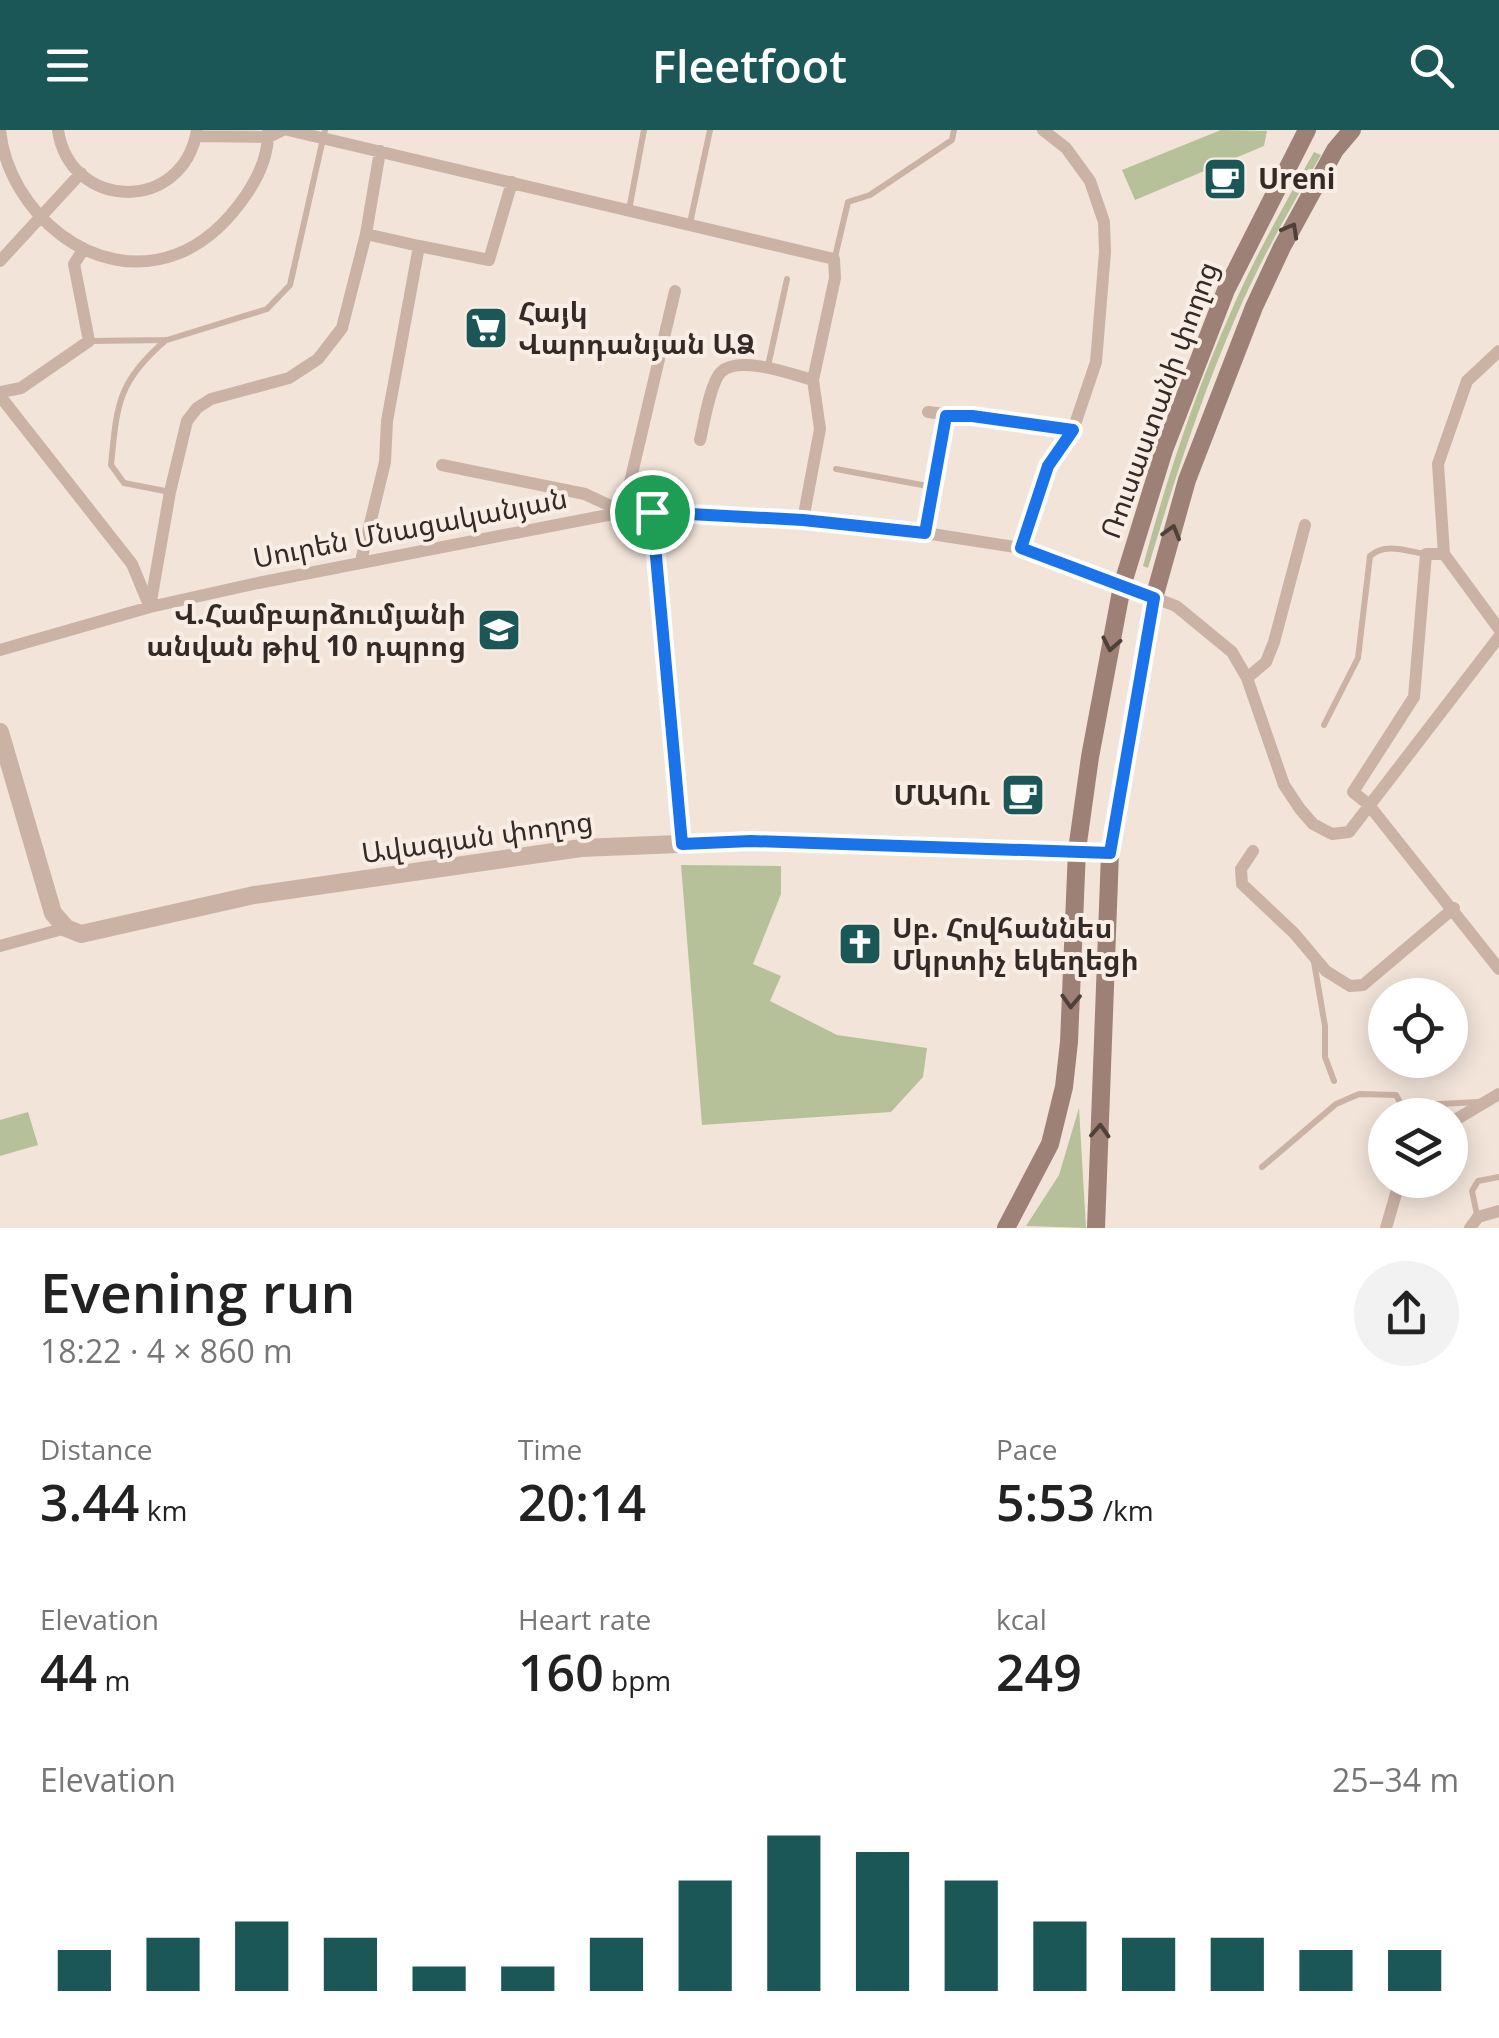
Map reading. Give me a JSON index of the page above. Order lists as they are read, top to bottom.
{
  "streets": {
    "main road": ["Ռուսաստանի փողոց"],
    "street": ["Սուրեն Մնացականյան", "Ավագյան փողոց"]
  },
  "crossings": [
    ["Ռուսաստանի փողոց", "Սուրեն Մնացականյան"],
    ["Ռուսաստանի փողոց", "Ավագյան փողոց"]
  ],
  "places": {
    "cafe": ["Ureni", "ՄԱԿՈւ"],
    "supermarket": ["Հայկ Վարդանյան ԱՁ"],
    "school or university": ["Վ.Համբարձումյանի անվան թիվ 10 դպրոց"],
    "church": ["Սբ. Հովհաննես Մկրտիչ եկեղեցի"]
  },
  "page": {
    "header": "Fleetfoot",
    "heading": ["Evening run", "18:22 · 4 × 860 m"],
    "stats": [
      ["Distance", "3.44 km"],
      ["Time", "20:14"],
      ["Pace", "5:53 /km"],
      ["Elevation", "44 m"],
      ["Heart rate", "160 bpm"],
      ["kcal", "249"]
    ],
    "chart": ["Elevation", "25–34 m"]
  }
}
